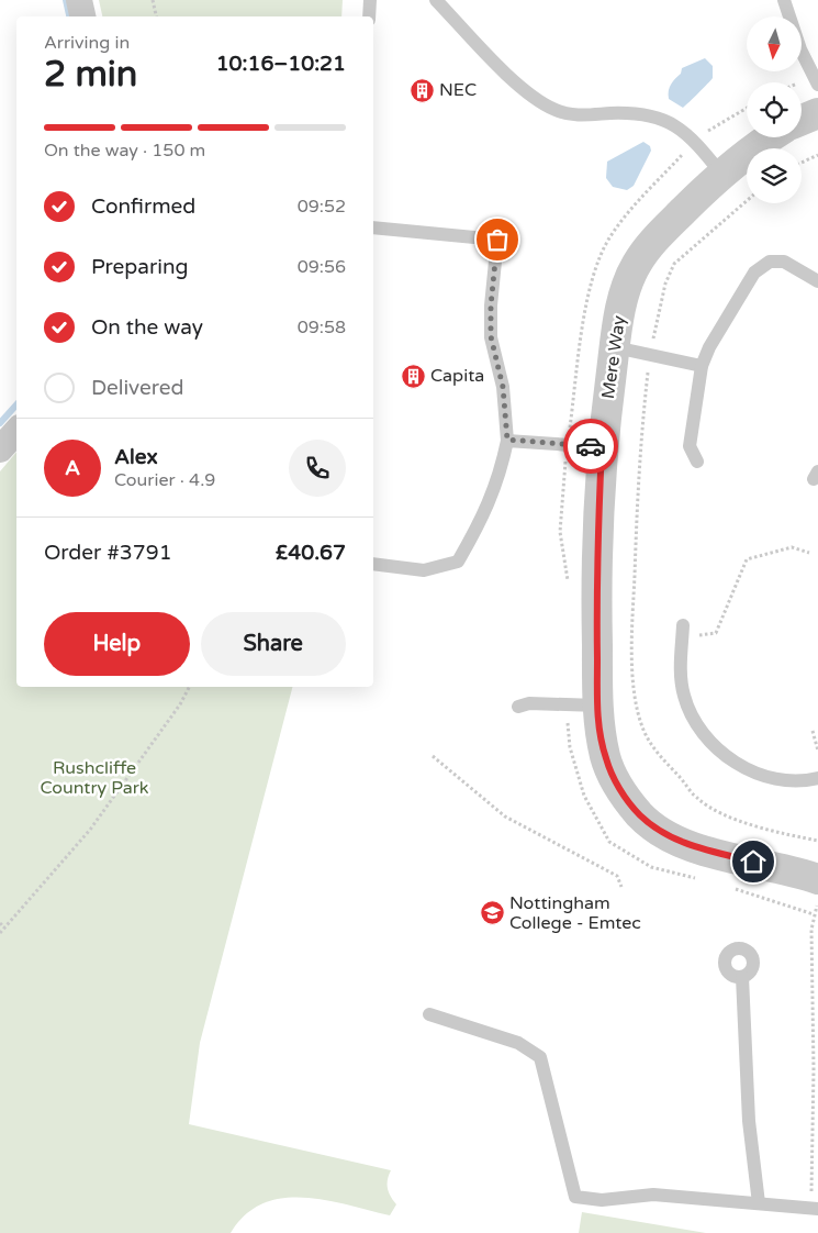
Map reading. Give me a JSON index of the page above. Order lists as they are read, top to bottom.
{
  "streets": {
    "street": ["Mere Way"]
  },
  "parks": ["Rushcliffe Country Park"],
  "places": {
    "building": ["NEC", "Capita"],
    "school or university": ["Nottingham College - Emtec"]
  },
  "north": "bottom",
  "page": {
    "heading": ["2 min", "Arriving in", "10:16–10:21"],
    "panel": [
      "Alex",
      "Courier · 4.9",
      "Order #3791",
      "£40.67"
    ],
    "bar": "On the way · 150 m",
    "list": [
      ["Confirmed", "09:52"],
      ["Preparing", "09:56"],
      ["On the way", "09:58"],
      "Delivered"
    ],
    "round": "A",
    "buttons": ["Help", "Share"]
  }
}
